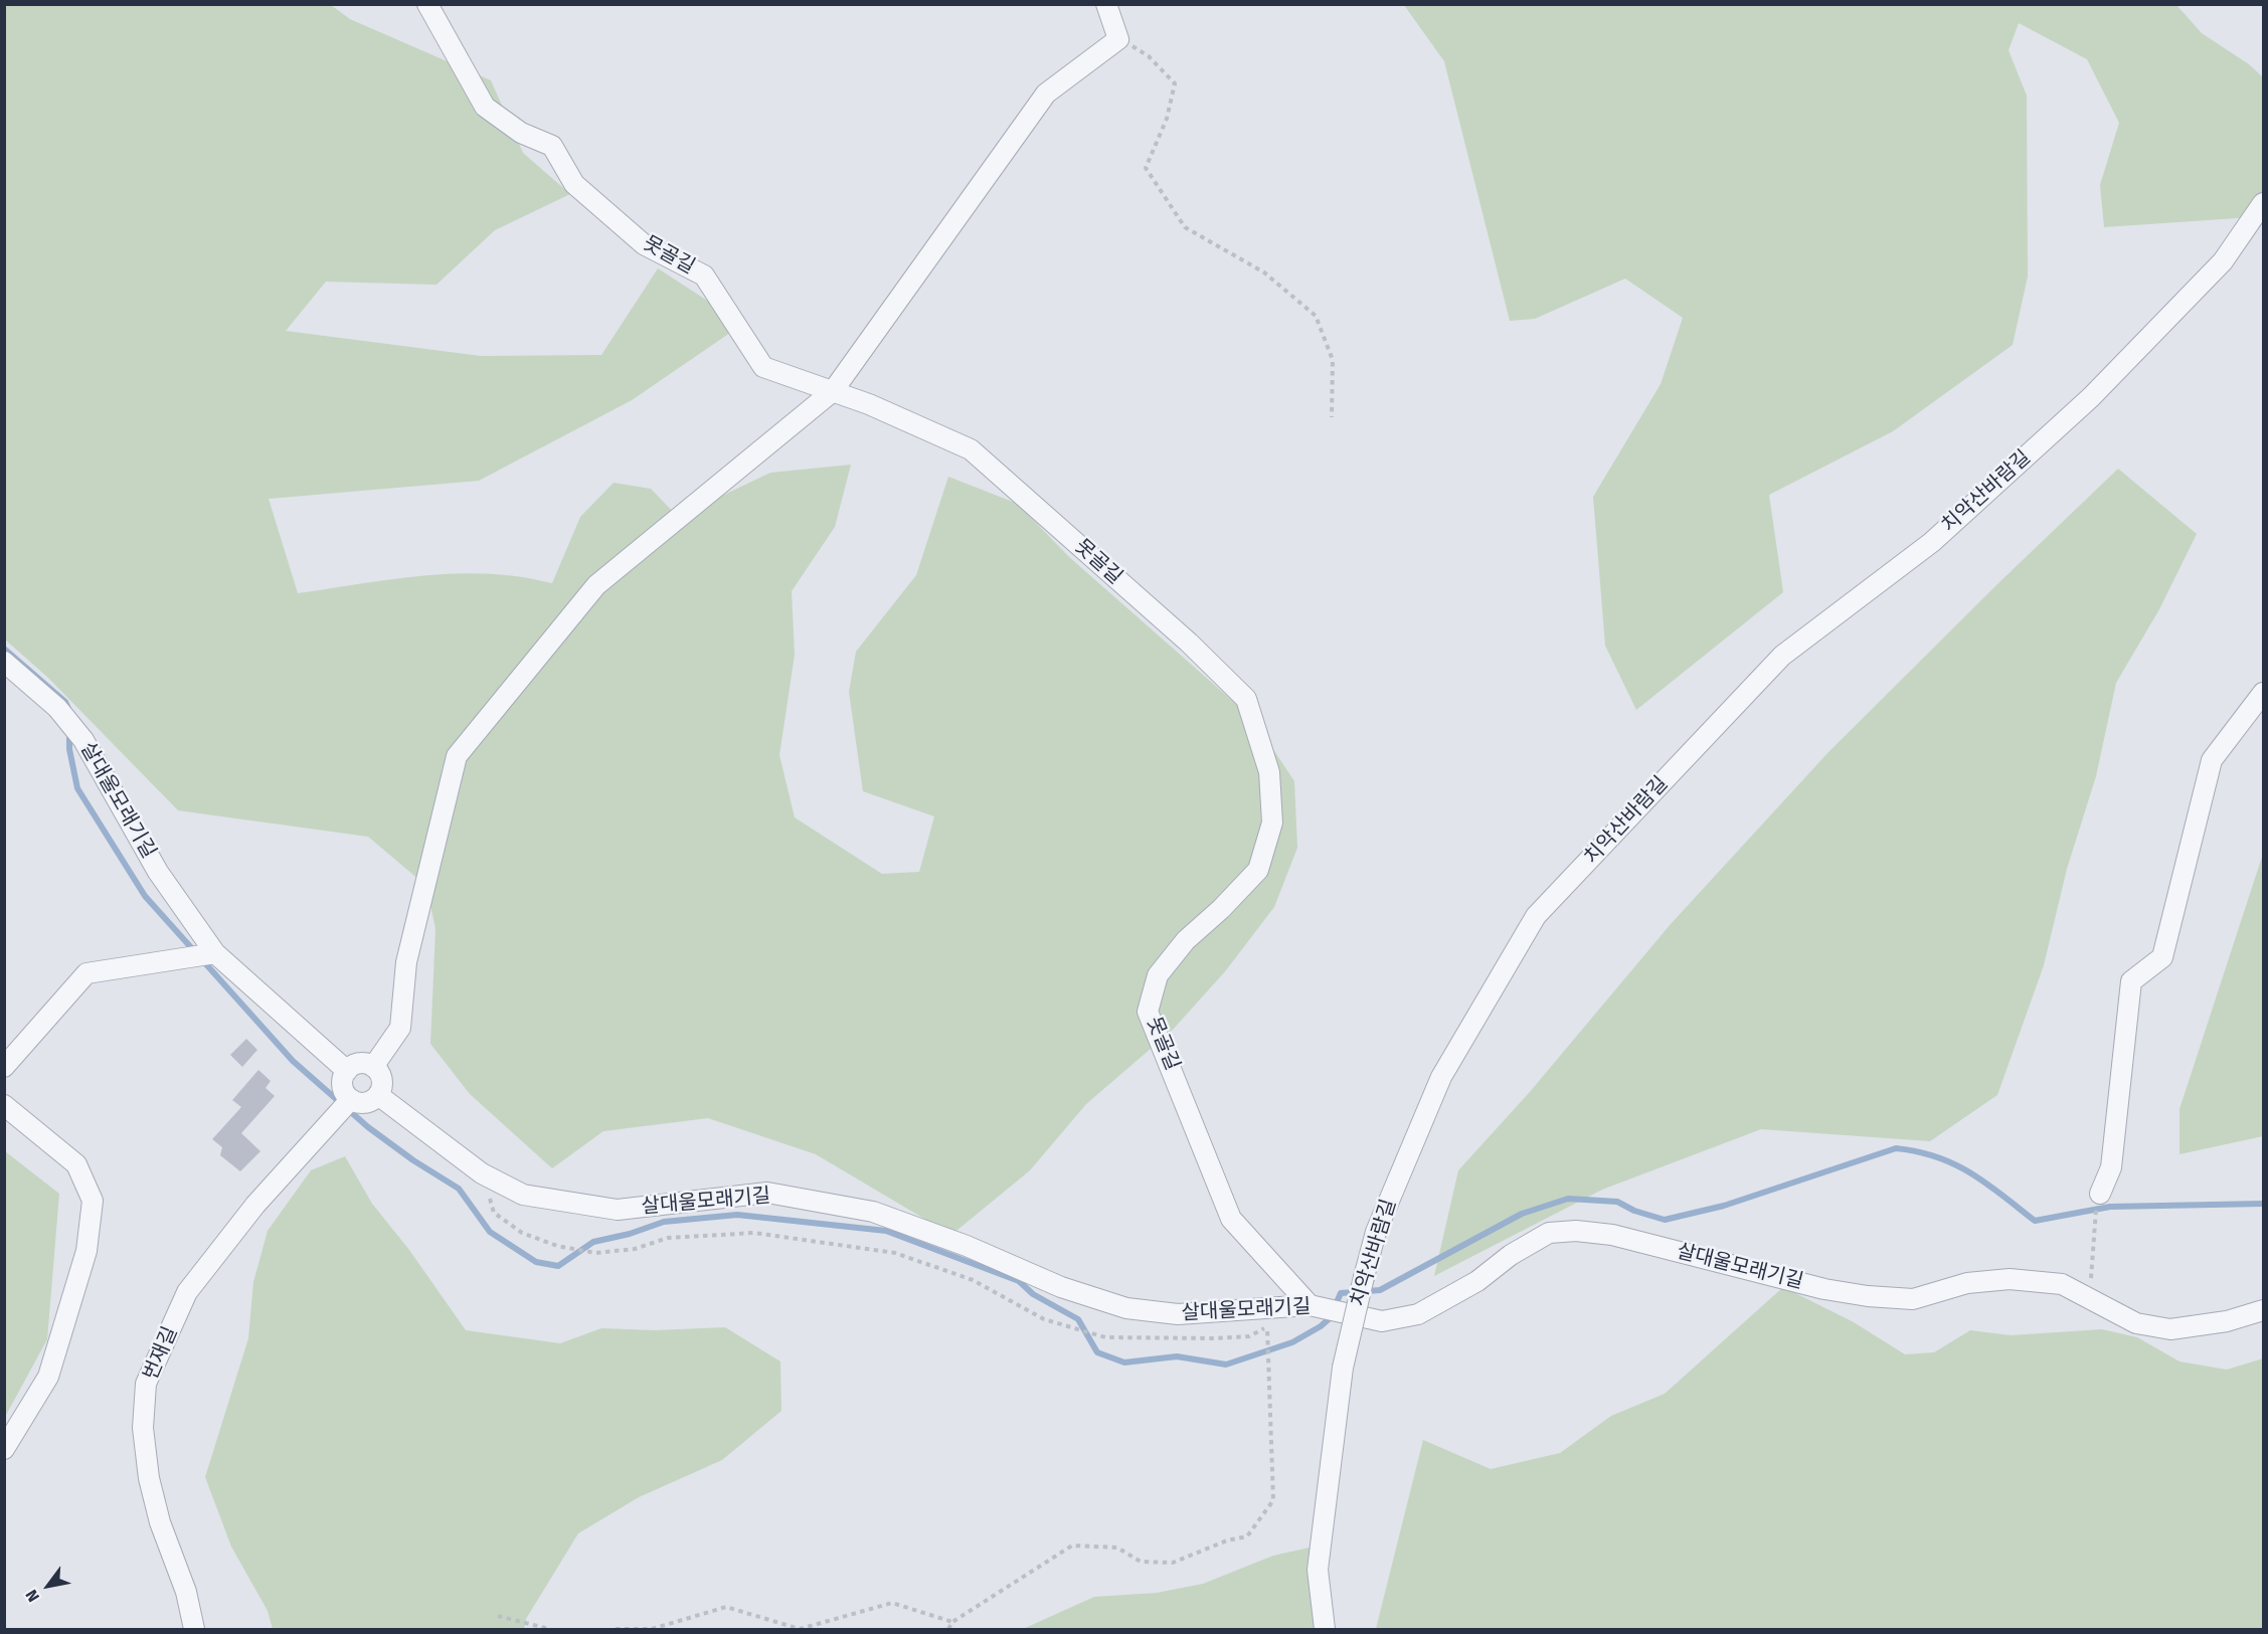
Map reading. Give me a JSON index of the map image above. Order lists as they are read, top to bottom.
{
  "streets": {
    "street": [
      "못골길",
      "치악산바람길",
      "살대울모래기길",
      "번재길"
    ]
  },
  "crossings": [
    ["못골길", "살대울모래기길"],
    ["살대울모래기길", "번재길"]
  ],
  "north": "bottom left"
}
